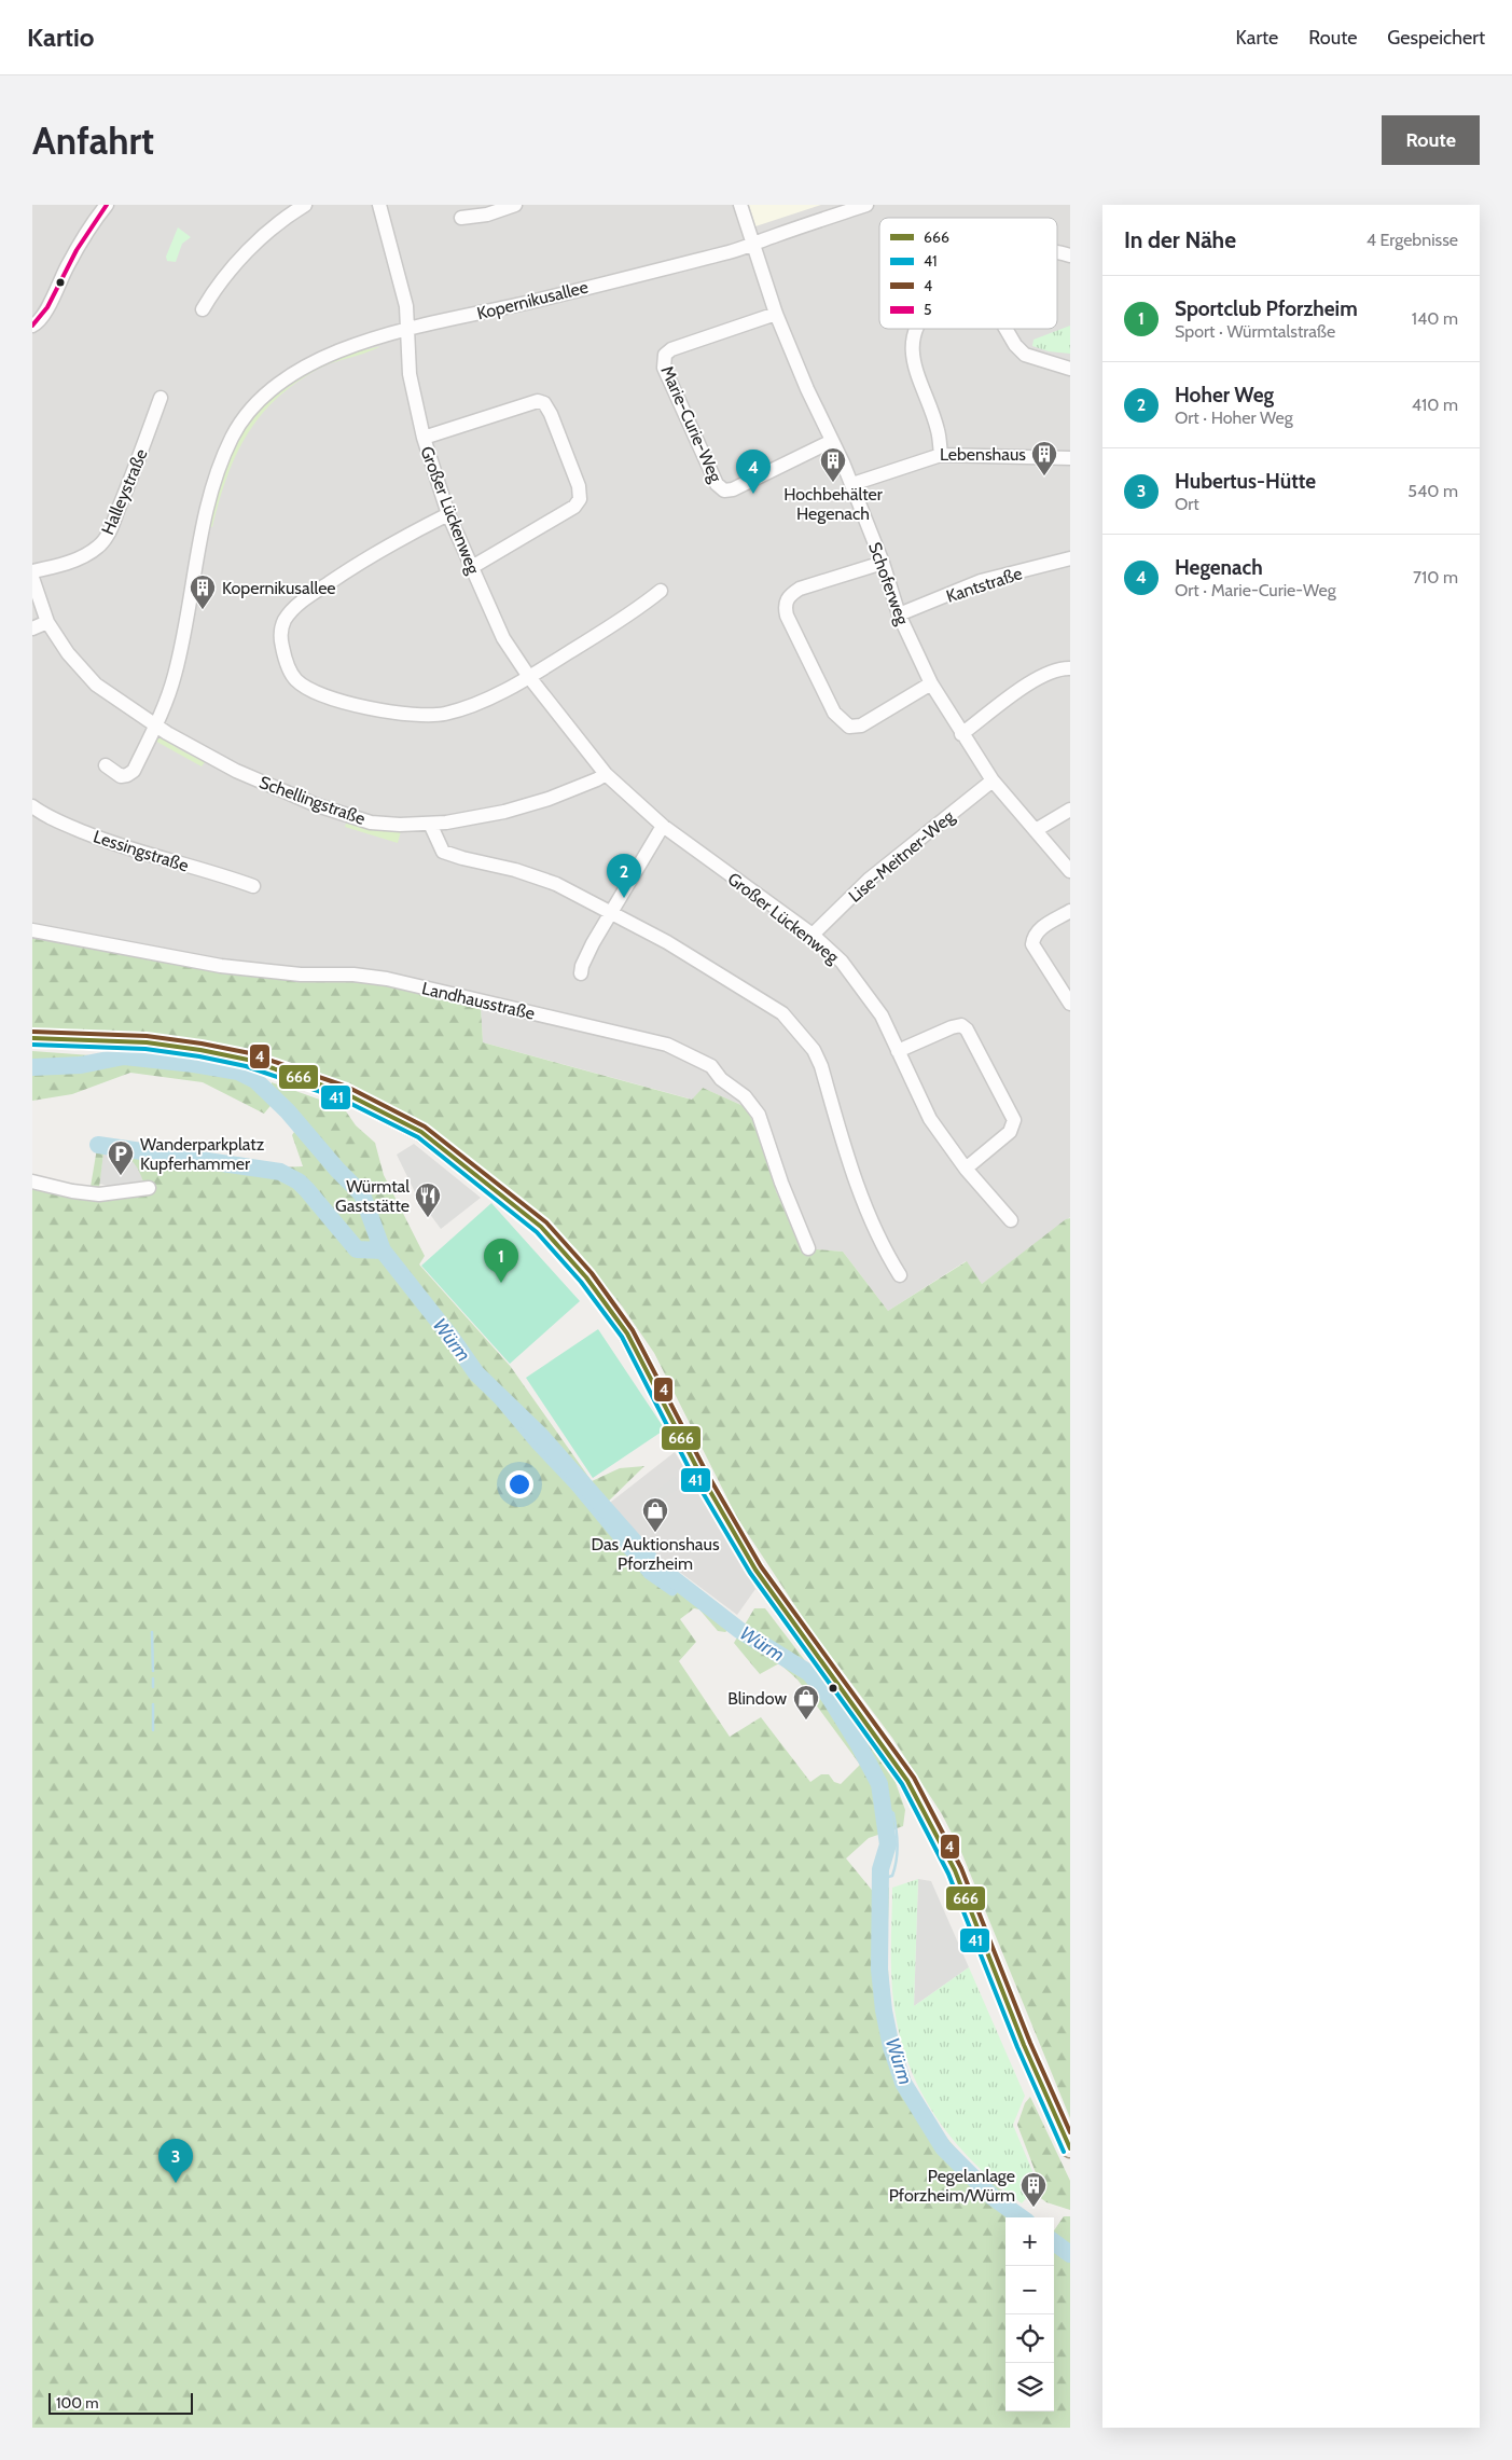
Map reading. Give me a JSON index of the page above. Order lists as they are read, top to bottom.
{
  "streets": {
    "street": [
      "Kopernikusallee",
      "Marie-Curie-Weg",
      "Halleystraße",
      "Großer Lückenweg",
      "Schoferweg",
      "Kantstraße",
      "Schellingstraße",
      "Lessingstraße",
      "Lise-Meitner-Weg",
      "Landhausstraße"
    ]
  },
  "crossings": [
    ["Kopernikusallee", "Großer Lückenweg"],
    ["Kopernikusallee", "Schoferweg"],
    ["Kopernikusallee", "Schellingstraße"],
    ["Marie-Curie-Weg", "Schoferweg"],
    ["Großer Lückenweg", "Schellingstraße"],
    ["Großer Lückenweg", "Lise-Meitner-Weg"],
    ["Schoferweg", "Kantstraße"],
    ["Schoferweg", "Lise-Meitner-Weg"]
  ],
  "water": ["Würm"],
  "places": {
    "building": [
      "Lebenshaus",
      "Hochbehälter Hegenach",
      "Kopernikusallee",
      "Pegelanlage Pforzheim/Würm"
    ],
    "parking": ["Wanderparkplatz Kupferhammer"],
    "restaurant": ["Würmtal Gaststätte"],
    "shop": ["Das Auktionshaus Pforzheim", "Blindow"]
  },
  "lines": [
    "transit line 5",
    "transit line 4",
    "transit line 666",
    "transit line 41"
  ],
  "legend": [
    "666",
    "41",
    "4",
    "5"
  ],
  "scale_bar": "100 m",
  "page": {
    "header": "Kartio",
    "nav": ["Karte", "Route", "Gespeichert"],
    "buttons": "Route",
    "title": "Anfahrt",
    "heading": ["In der Nähe", "4 Ergebnisse"],
    "list": [
      {
        "mark": "1",
        "name": "Sportclub Pforzheim",
        "note": "Sport · Würmtalstraße",
        "value": "140 m"
      },
      {
        "mark": "2",
        "name": "Hoher Weg",
        "note": "Ort · Hoher Weg",
        "value": "410 m"
      },
      {
        "mark": "3",
        "name": "Hubertus-Hütte",
        "note": "Ort",
        "value": "540 m"
      },
      {
        "mark": "4",
        "name": "Hegenach",
        "note": "Ort · Marie-Curie-Weg",
        "value": "710 m"
      }
    ],
    "pins": [
      "4",
      "2",
      "1",
      "3"
    ],
    "map_buttons": ["+", "−"],
    "scale": "100 m"
  }
}
